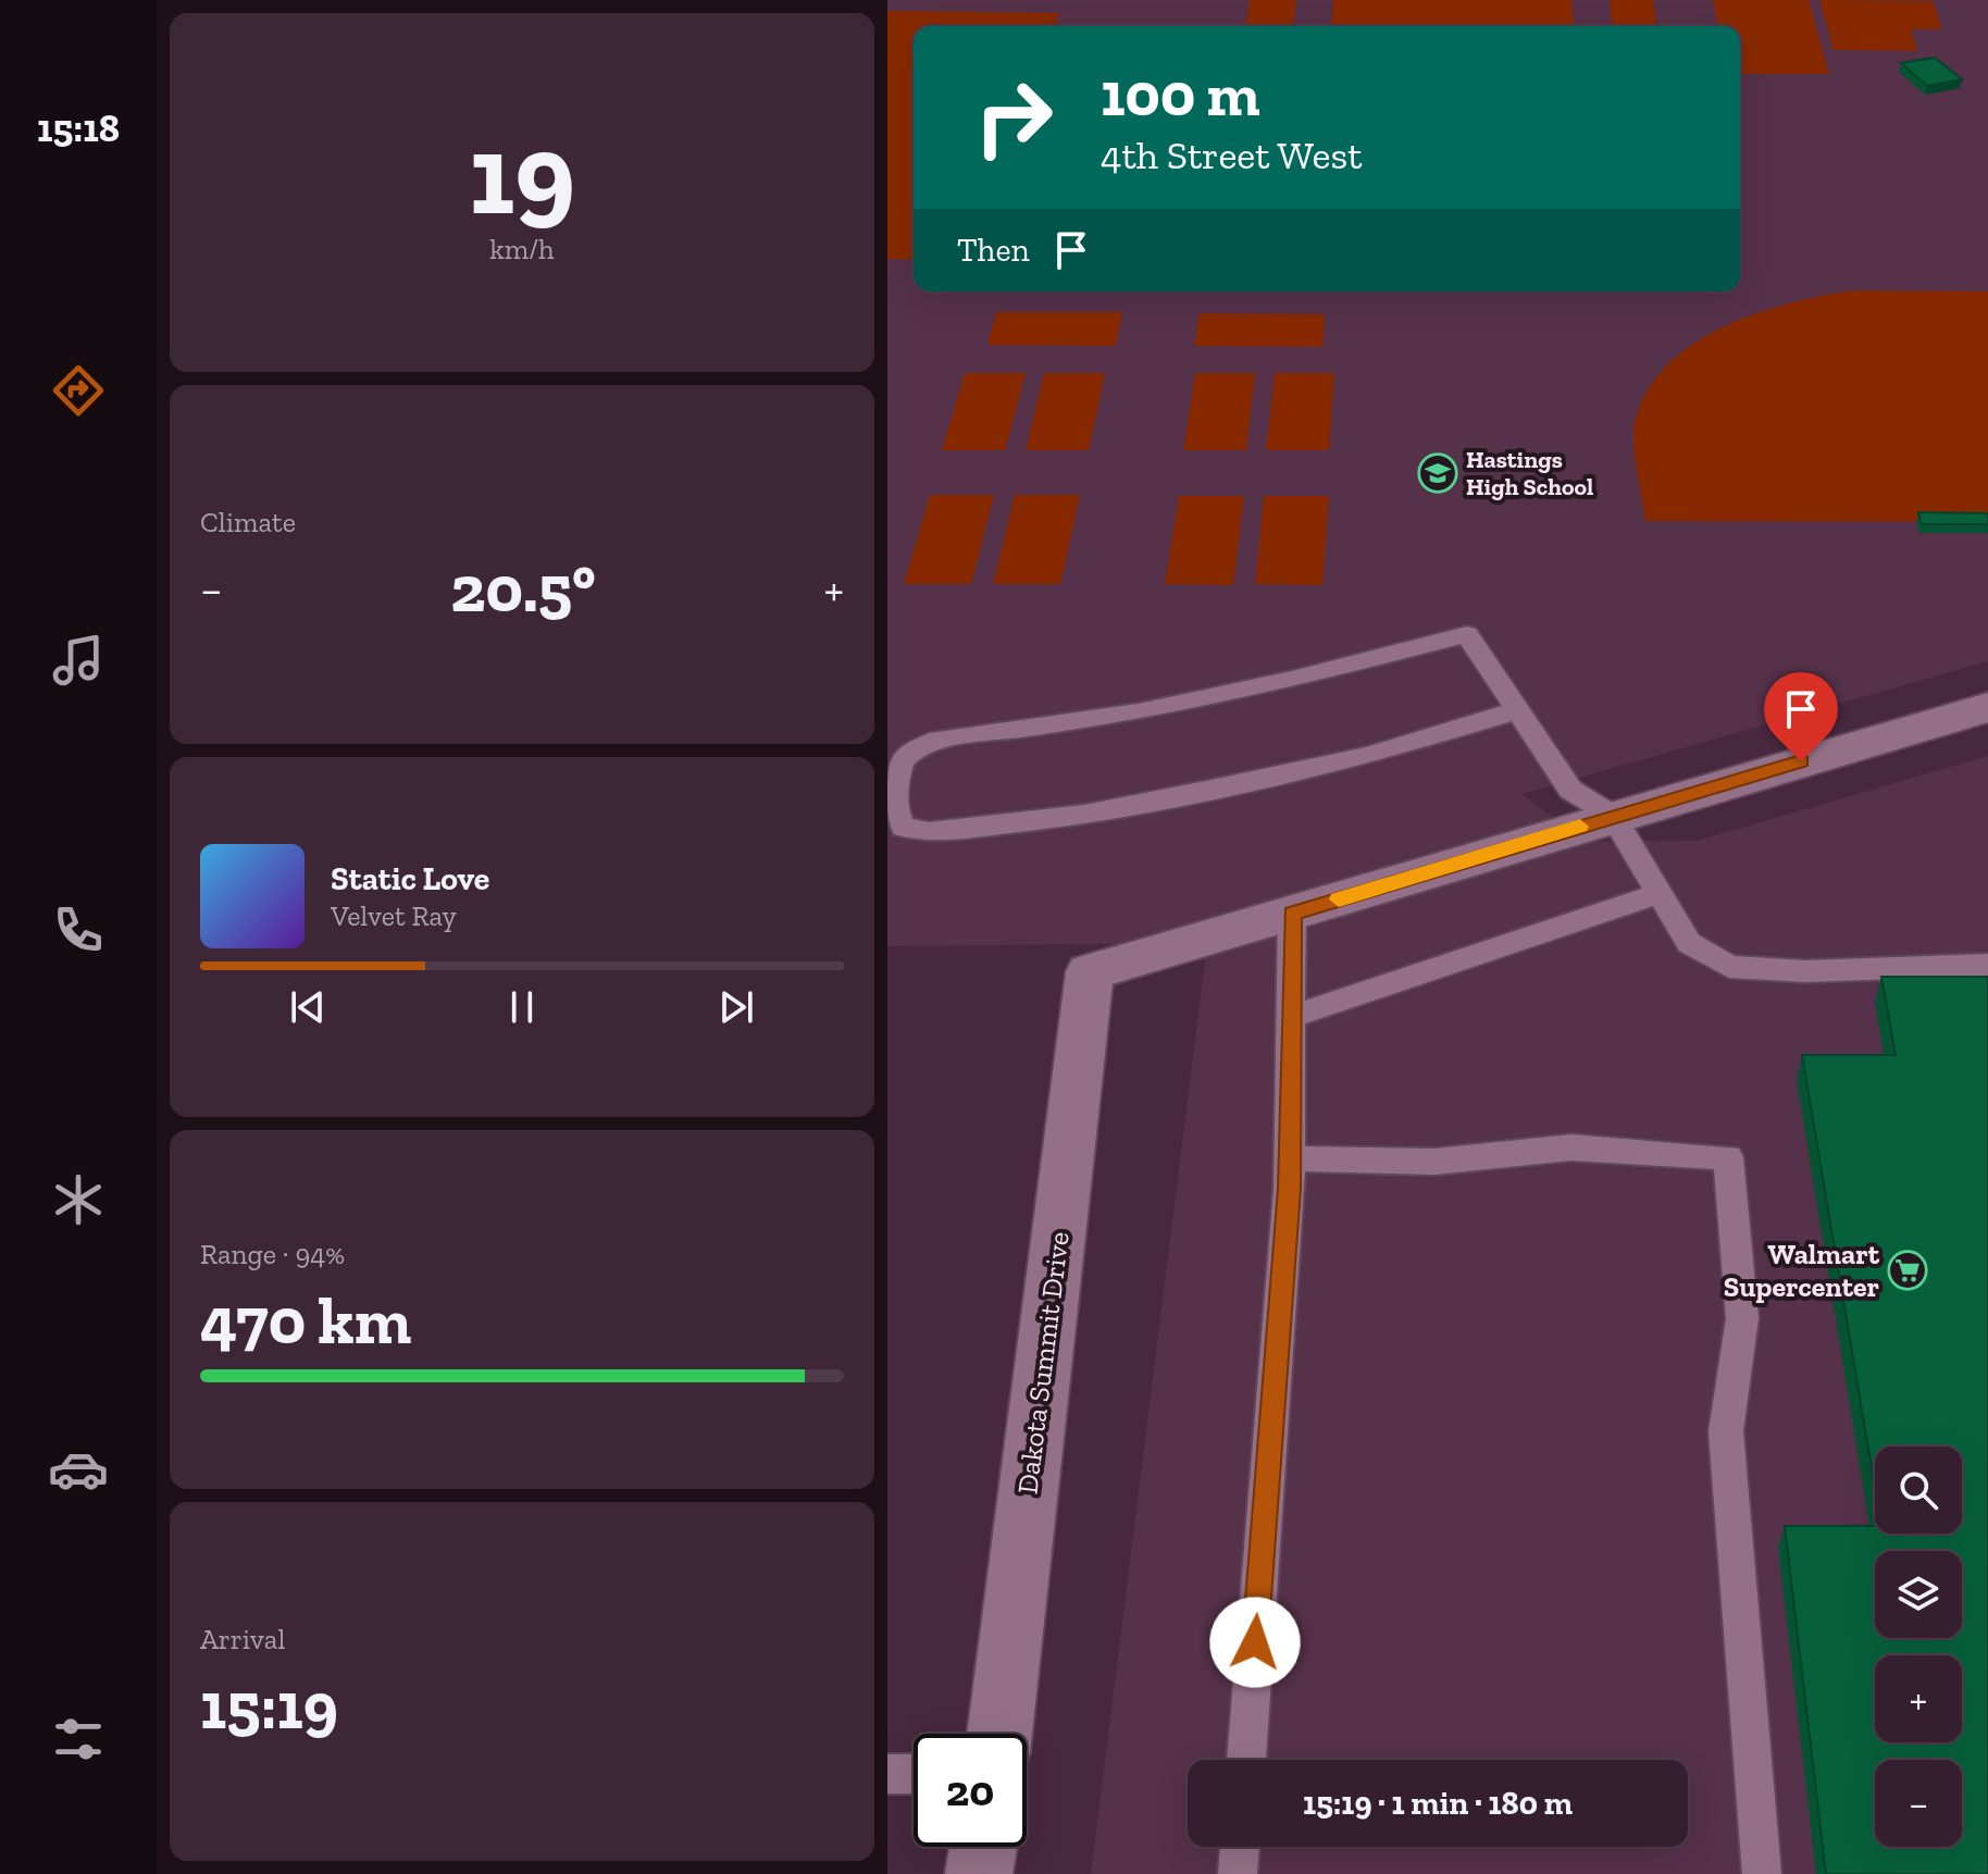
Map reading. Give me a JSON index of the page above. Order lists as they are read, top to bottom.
{
  "streets": {
    "street": ["Dakota Summit Drive"]
  },
  "places": {
    "school or university": ["Hastings High School"],
    "supermarket": ["Walmart Supercenter"]
  },
  "page": {
    "tabs": "15:18",
    "tile": [
      ["19", "km/h"],
      "Climate",
      ["Range · 94%", "470 km"],
      ["Arrival", "15:19"]
    ],
    "turn": ["100 m", "4th Street West"],
    "then": "Then",
    "heat": ["−", "20.5°", "+"],
    "song": ["Static Love", "Velvet Ray"],
    "map_buttons": ["+", "−"],
    "limit": "20",
    "trip": "15:19 · 1 min · 180 m"
  }
}
